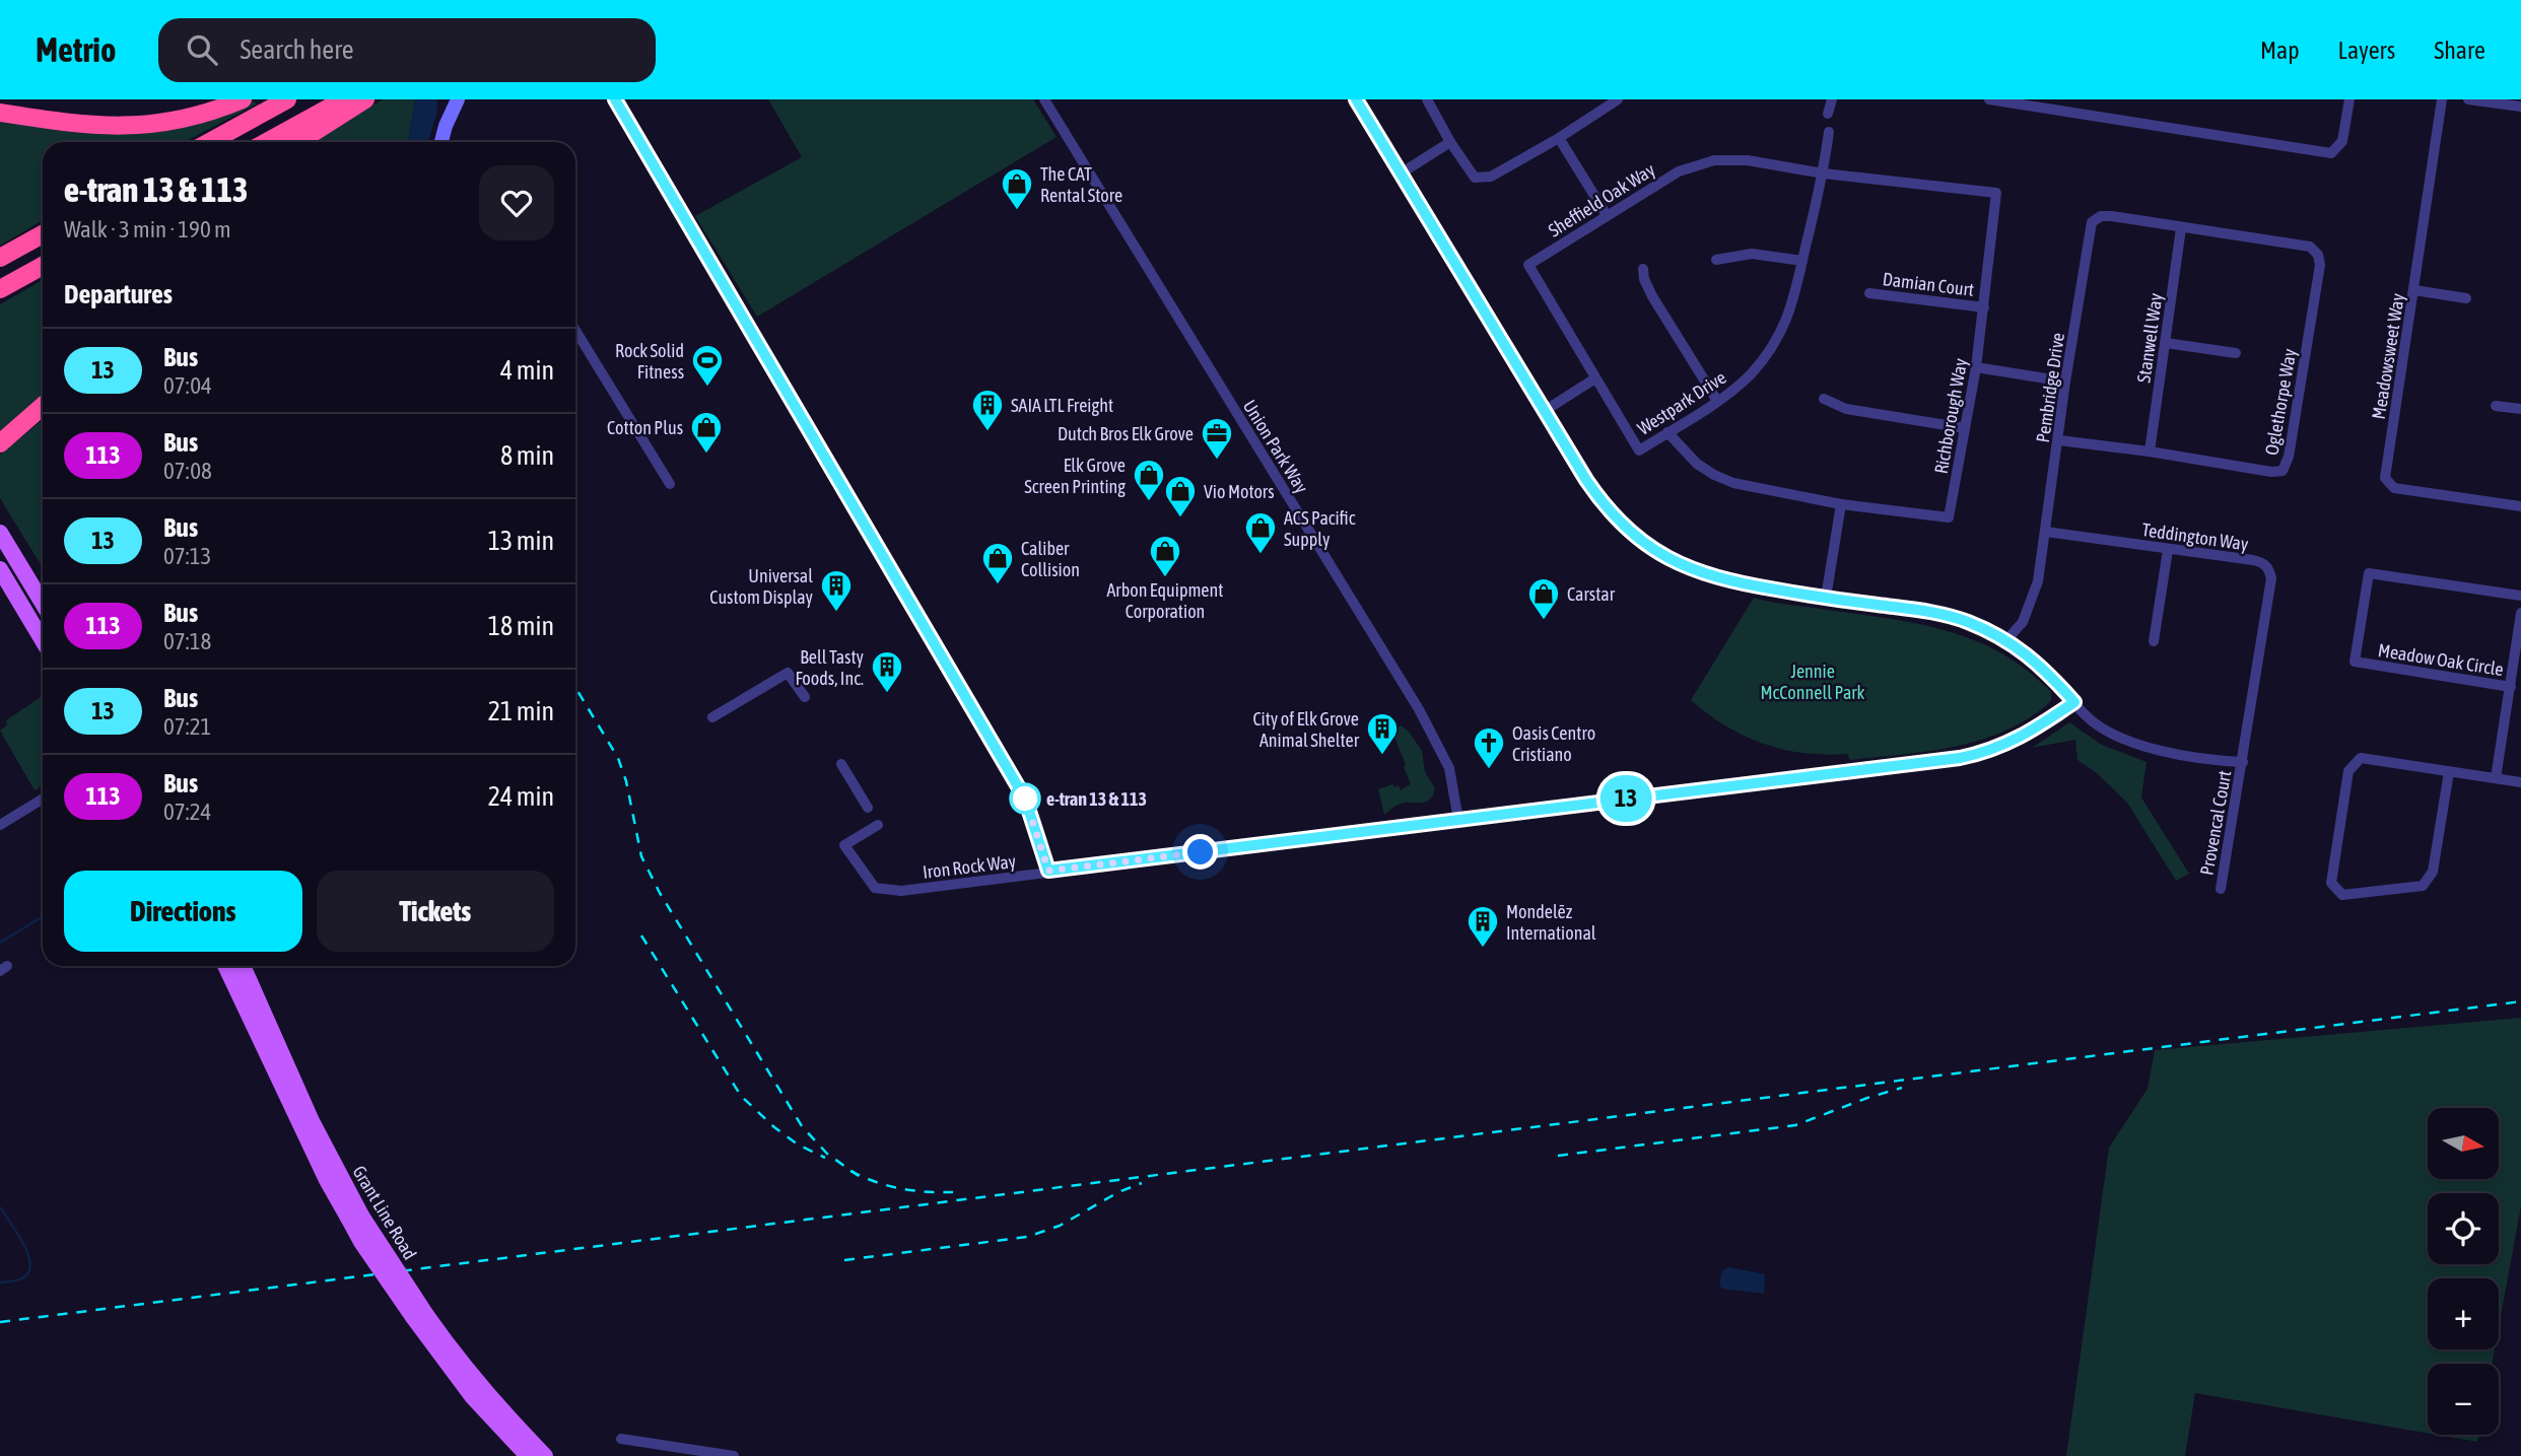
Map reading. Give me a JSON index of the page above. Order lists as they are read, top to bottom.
{
  "streets": {
    "main road": ["Grant Line Road"],
    "street": [
      "Sheffield Oak Way",
      "Damian Court",
      "Stanwell Way",
      "Meadowsweet Way",
      "Pembridge Drive",
      "Oglethorpe Way",
      "Westpark Drive",
      "Richborough Way",
      "Union Park Way",
      "Teddington Way",
      "Meadow Oak Circle",
      "Provencal Court",
      "Iron Rock Way"
    ]
  },
  "crossings": [
    ["Sheffield Oak Way", "Westpark Drive"],
    ["Sheffield Oak Way", "Richborough Way"],
    ["Damian Court", "Richborough Way"],
    ["Stanwell Way", "Pembridge Drive"],
    ["Stanwell Way", "Oglethorpe Way"],
    ["Pembridge Drive", "Oglethorpe Way"],
    ["Pembridge Drive", "Teddington Way"],
    ["Westpark Drive", "Richborough Way"],
    ["Union Park Way", "Iron Rock Way"],
    ["Teddington Way", "Provencal Court"]
  ],
  "parks": ["Jennie McConnell Park"],
  "places": {
    "shop": [
      "The CAT Rental Store",
      "Cotton Plus",
      "Elk Grove Screen Printing",
      "Vio Motors",
      "ACS Pacific Supply",
      "Arbon Equipment Corporation",
      "Caliber Collision",
      "Carstar"
    ],
    "sports": ["Rock Solid Fitness"],
    "building": [
      "SAIA LTL Freight",
      "Universal Custom Display",
      "Bell Tasty Foods, Inc.",
      "City of Elk Grove Animal Shelter",
      "Mondelēz International"
    ],
    "office": ["Dutch Bros Elk Grove"],
    "church": ["Oasis Centro Cristiano"],
    "other": ["e-tran 13 & 113"]
  },
  "lines": ["bus line 13"],
  "north": "right",
  "page": {
    "header": "Metrio",
    "search": "Search here",
    "nav": ["Map", "Layers", "Share"],
    "on_map": "13",
    "heading": [
      ["e-tran 13 & 113", "Walk · 3 min · 190 m"],
      "Departures"
    ],
    "list": [
      {
        "mark": "13",
        "name": "Bus",
        "note": "07:04",
        "value": "4 min"
      },
      {
        "mark": "113",
        "name": "Bus",
        "note": "07:08",
        "value": "8 min"
      },
      {
        "mark": "13",
        "name": "Bus",
        "note": "07:13",
        "value": "13 min"
      },
      {
        "mark": "113",
        "name": "Bus",
        "note": "07:18",
        "value": "18 min"
      },
      {
        "mark": "13",
        "name": "Bus",
        "note": "07:21",
        "value": "21 min"
      },
      {
        "mark": "113",
        "name": "Bus",
        "note": "07:24",
        "value": "24 min"
      }
    ],
    "buttons": ["Directions", "Tickets"],
    "map_buttons": ["+", "−"]
  }
}
